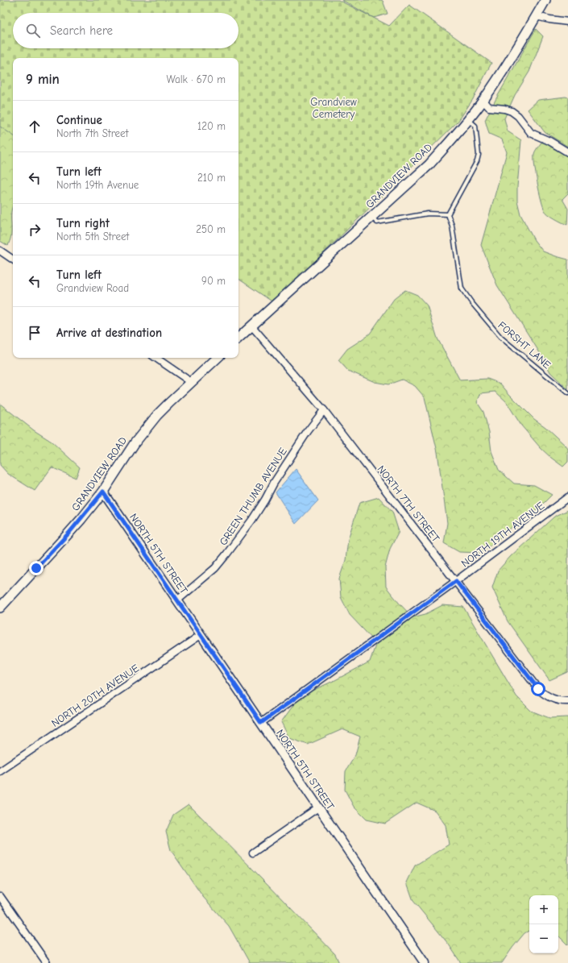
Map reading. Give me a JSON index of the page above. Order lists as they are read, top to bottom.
{
  "streets": {
    "main road": ["GRANDVIEW ROAD"],
    "street": [
      "GREEN THUMB AVENUE",
      "NORTH 7TH STREET",
      "NORTH 19TH AVENUE",
      "NORTH 5TH STREET",
      "NORTH 20TH AVENUE"
    ],
    "lane": ["FORSHT LANE"]
  },
  "crossings": [
    ["GRANDVIEW ROAD", "NORTH 7TH STREET"],
    ["GRANDVIEW ROAD", "NORTH 5TH STREET"],
    ["GREEN THUMB AVENUE", "NORTH 7TH STREET"],
    ["GREEN THUMB AVENUE", "NORTH 5TH STREET"],
    ["NORTH 7TH STREET", "NORTH 19TH AVENUE"],
    ["NORTH 19TH AVENUE", "NORTH 5TH STREET"],
    ["NORTH 5TH STREET", "NORTH 20TH AVENUE"]
  ],
  "parks": ["Grandview Cemetery"],
  "page": {
    "search": "Search here",
    "heading": ["9 min", "Walk · 670 m"],
    "list": [
      ["Continue", "North 7th Street", "120 m"],
      ["Turn left", "North 19th Avenue", "210 m"],
      ["Turn right", "North 5th Street", "250 m"],
      ["Turn left", "Grandview Road", "90 m"],
      "Arrive at destination"
    ],
    "map_buttons": ["+", "−"]
  }
}
